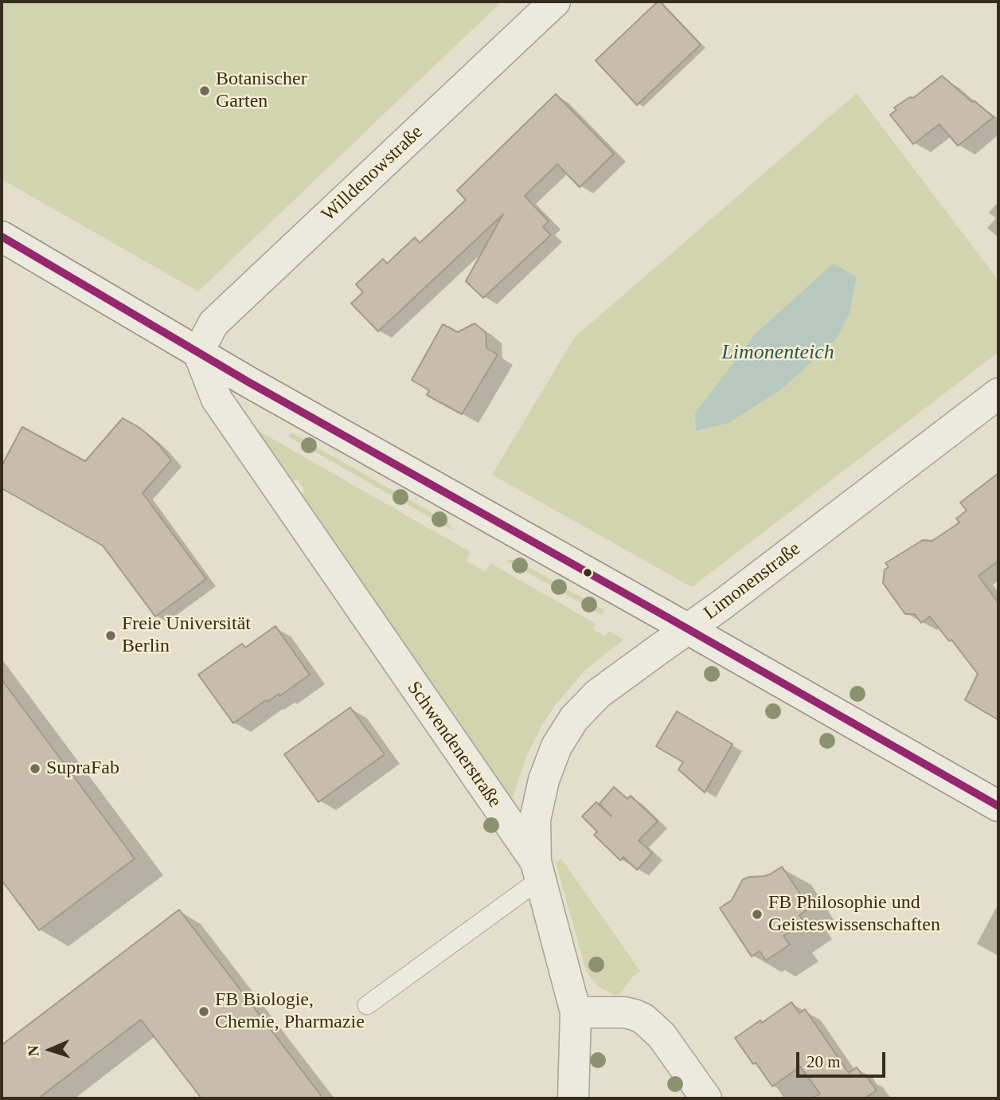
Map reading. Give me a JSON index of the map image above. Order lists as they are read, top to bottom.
{
  "streets": {
    "street": ["Willdenowstraße", "Limonenstraße", "Schwendenerstraße"]
  },
  "crossings": [
    ["Willdenowstraße", "Schwendenerstraße"],
    ["Limonenstraße", "Schwendenerstraße"]
  ],
  "water": ["Limonenteich"],
  "places": [
    "Botanischer Garten",
    "Freie Universität Berlin",
    "SupraFab",
    "FB Philosophie und Geisteswissenschaften",
    "FB Biologie, Chemie, Pharmazie"
  ],
  "scale_bar": "20 m",
  "north": "left"
}
